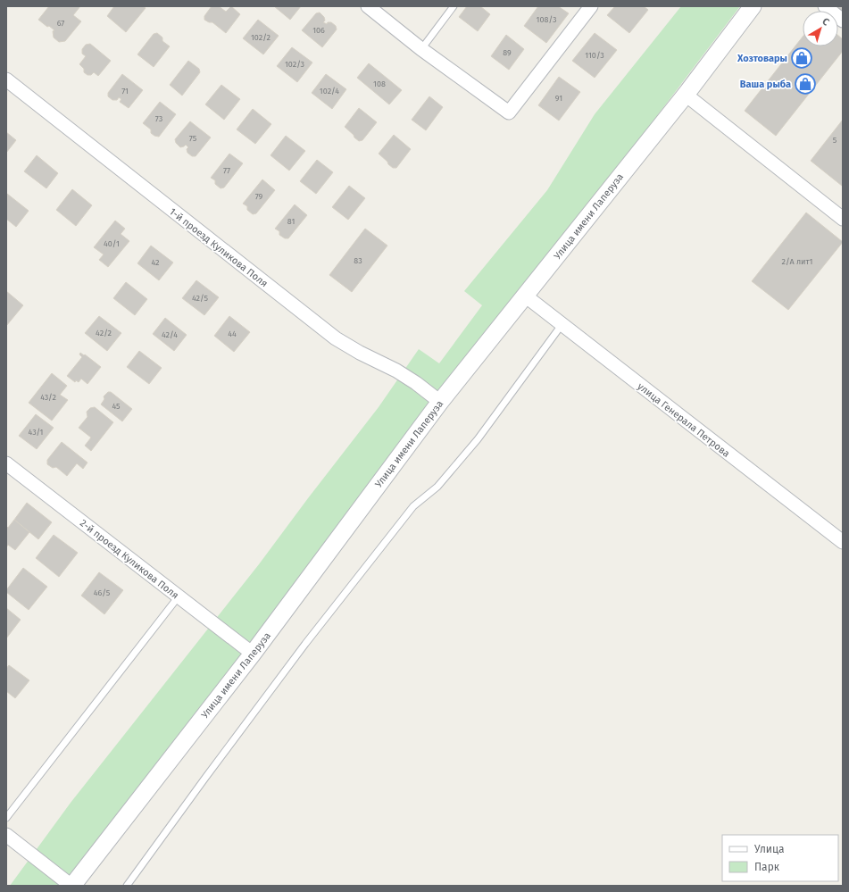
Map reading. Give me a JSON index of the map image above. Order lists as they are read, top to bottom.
{
  "streets": {
    "street": [
      "Улица имени Лаперуза",
      "1-й проезд Куликова Поля",
      "улица Генерала Петрова",
      "2-й проезд Куликова Поля"
    ]
  },
  "crossings": [
    ["Улица имени Лаперуза", "1-й проезд Куликова Поля"],
    ["Улица имени Лаперуза", "улица Генерала Петрова"],
    ["Улица имени Лаперуза", "2-й проезд Куликова Поля"]
  ],
  "places": {
    "shop": ["Хозтовары", "Ваша рыба"]
  },
  "house_numbers": [
    "108/3",
    "67",
    "106",
    "102/2",
    "89",
    "110/3",
    "102/3",
    "108",
    "71",
    "102/4",
    "91",
    "73",
    "75",
    "5",
    "77",
    "79",
    "81",
    "40/1",
    "83",
    "2/А лит1",
    "42",
    "42/5",
    "42/2",
    "44",
    "42/4",
    "43/2",
    "45",
    "43/1",
    "46/5"
  ],
  "legend": ["Улица", "Парк"],
  "north": "top right"
}
